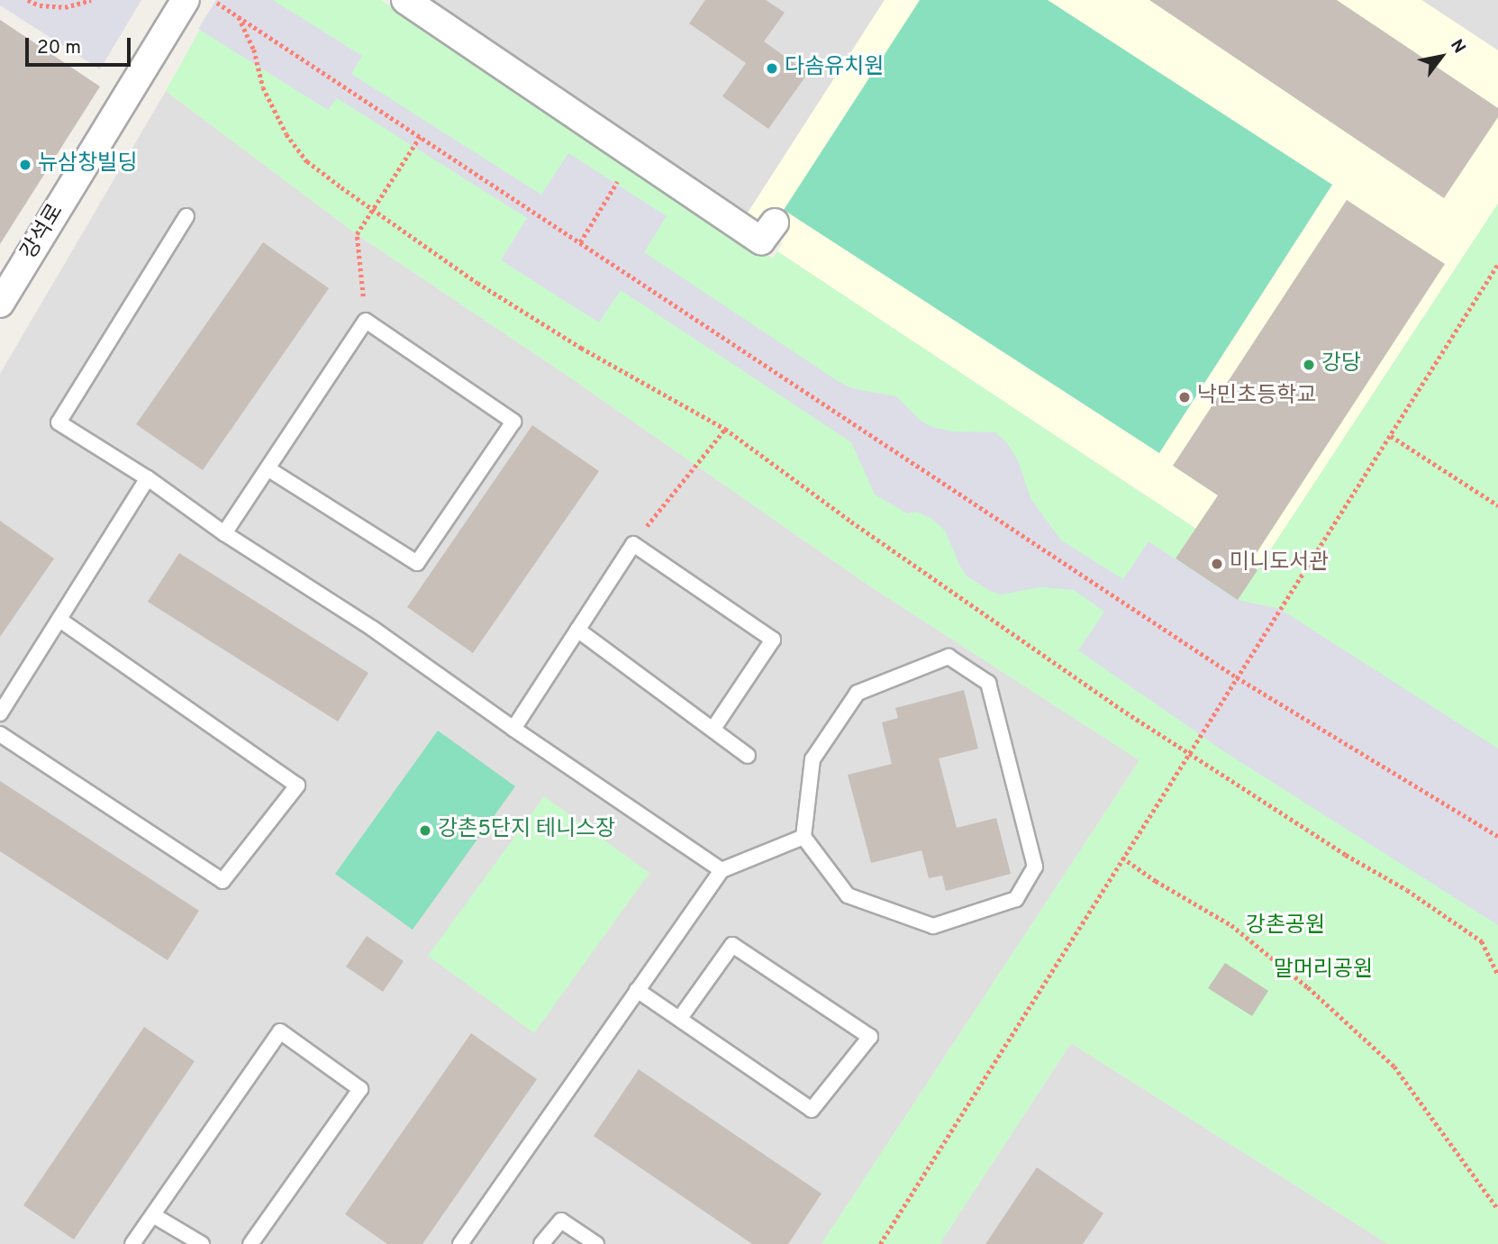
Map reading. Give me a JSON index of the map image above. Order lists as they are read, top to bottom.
{
  "streets": {
    "street": ["강석로"]
  },
  "parks": ["강촌공원", "말머리공원"],
  "places": [
    "다솜유치원",
    "뉴삼창빌딩",
    "강당",
    "낙민초등학교",
    "미니도서관",
    "강촌5단지 테니스장"
  ],
  "scale_bar": "20 m",
  "north": "top right"
}
